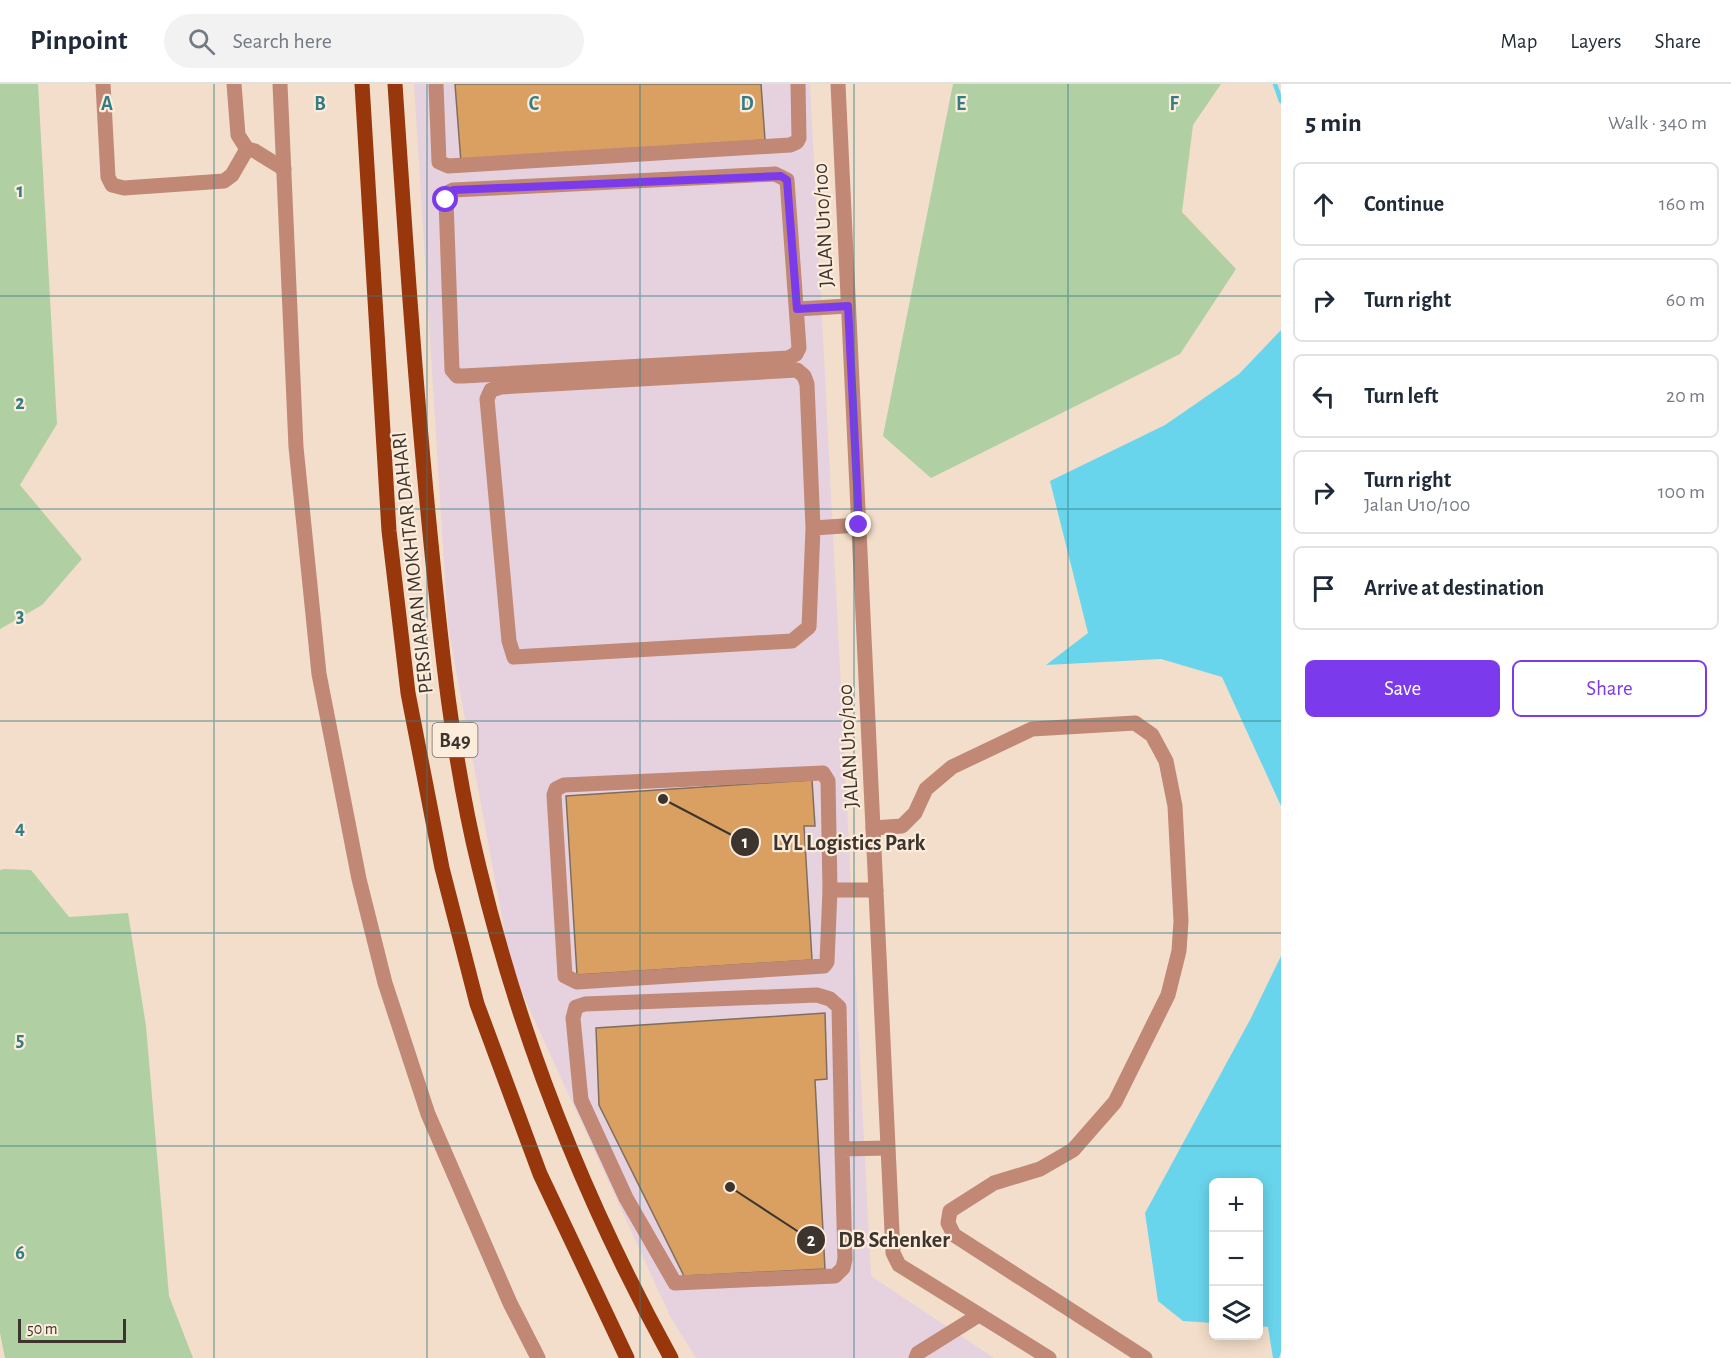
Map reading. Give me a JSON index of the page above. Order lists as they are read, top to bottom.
{
  "streets": {
    "main road": ["PERSIARAN MOKHTAR DAHARI", "B49"],
    "street": ["JALAN U10/100"]
  },
  "places": ["LYL Logistics Park", "DB Schenker"],
  "scale_bar": "50 m",
  "page": {
    "header": "Pinpoint",
    "search": "Search here",
    "nav": ["Map", "Layers", "Share"],
    "heading": ["5 min", "Walk · 340 m"],
    "list": [
      ["Continue", "160 m"],
      ["Turn right", "60 m"],
      ["Turn left", "20 m"],
      ["Turn right", "Jalan U10/100", "100 m"],
      "Arrive at destination"
    ],
    "buttons": ["Save", "Share"],
    "map_buttons": ["+", "−"],
    "scale": "50 m"
  },
  "grid": {
    "columns": [
      "A",
      "B",
      "C",
      "D",
      "E",
      "F"
    ],
    "rows": [
      "1",
      "2",
      "3",
      "4",
      "5",
      "6"
    ]
  }
}
